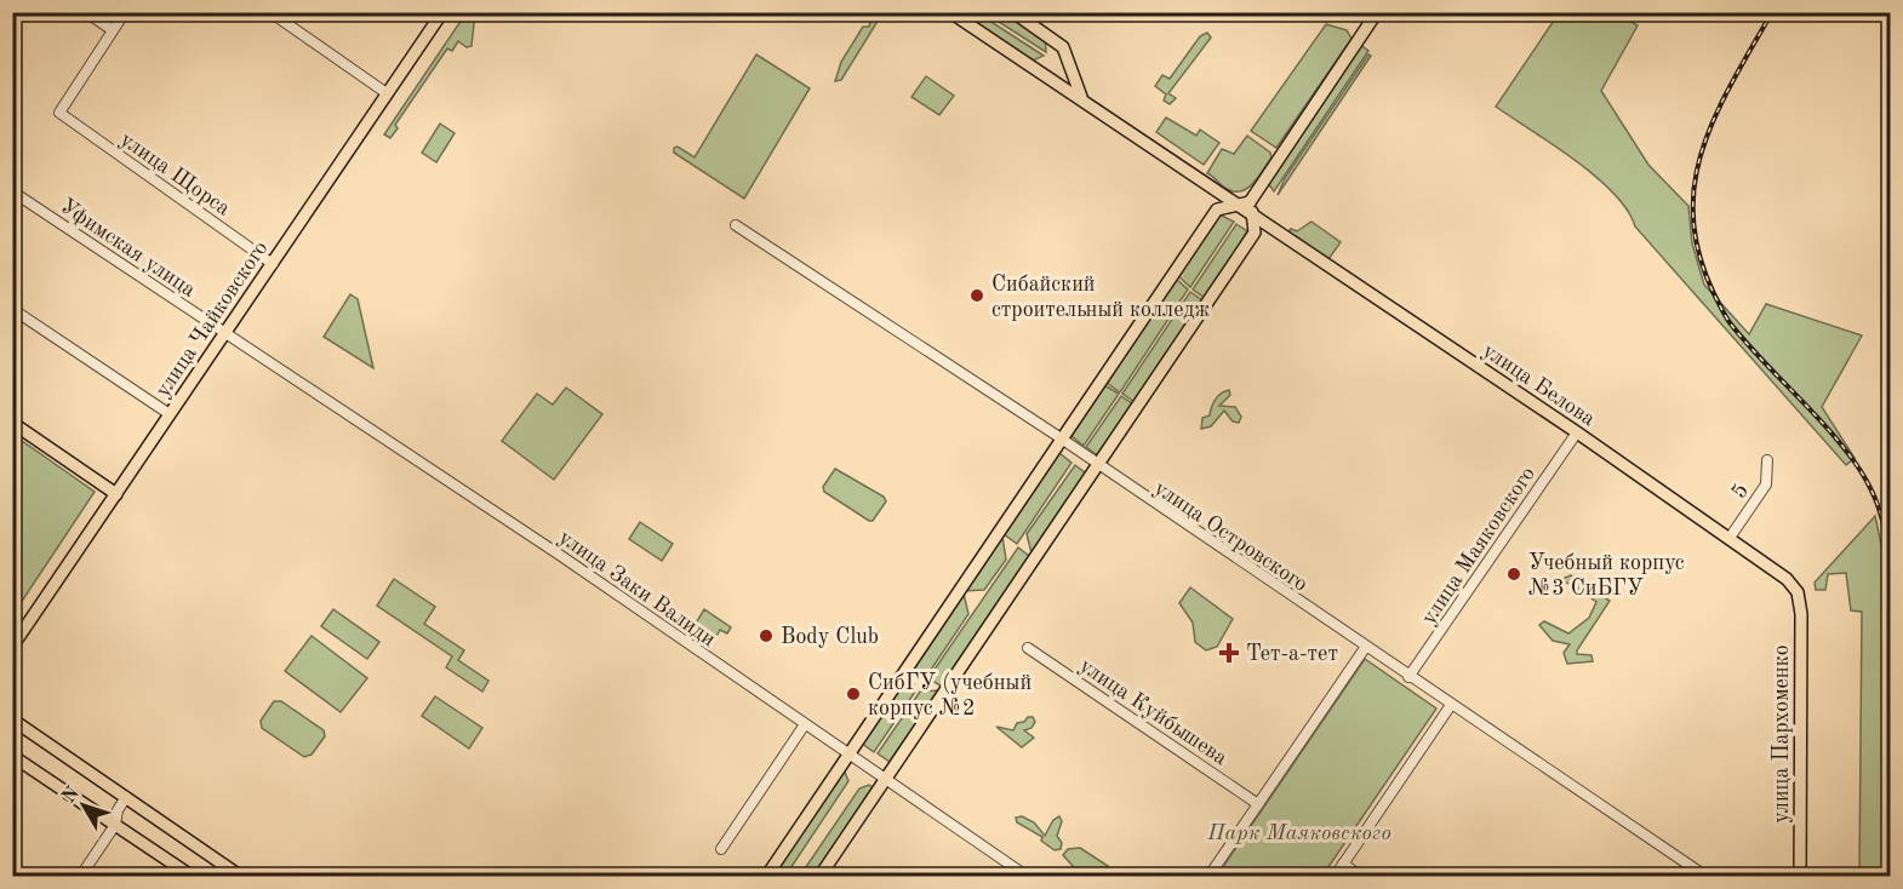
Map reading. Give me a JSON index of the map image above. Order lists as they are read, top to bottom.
{
  "streets": {
    "main road": ["улица Чайковского", "улица Белова", "улица Пархоменко"],
    "street": [
      "улица Щорса",
      "Уфимская улица",
      "5",
      "улица Островского",
      "улица Маяковского",
      "улица Заки Валиди",
      "улица Куйбышева"
    ]
  },
  "crossings": [
    ["улица Щорса", "улица Чайковского"],
    ["Уфимская улица", "улица Чайковского"],
    ["Уфимская улица", "улица Заки Валиди"],
    ["улица Чайковского", "улица Заки Валиди"],
    ["улица Белова", "5"],
    ["улица Белова", "улица Маяковского"],
    ["улица Белова", "улица Пархоменко"],
    ["улица Островского", "улица Маяковского"]
  ],
  "parks": ["Парк Маяковского"],
  "places": {
    "other": [
      "Сибайский строительный колледж",
      "Учебный корпус №3 СиБГУ",
      "Body Club",
      "СибГУ (учебный корпус №2"
    ],
    "health": ["Тет-а-тет"]
  },
  "north": "top left"
}
